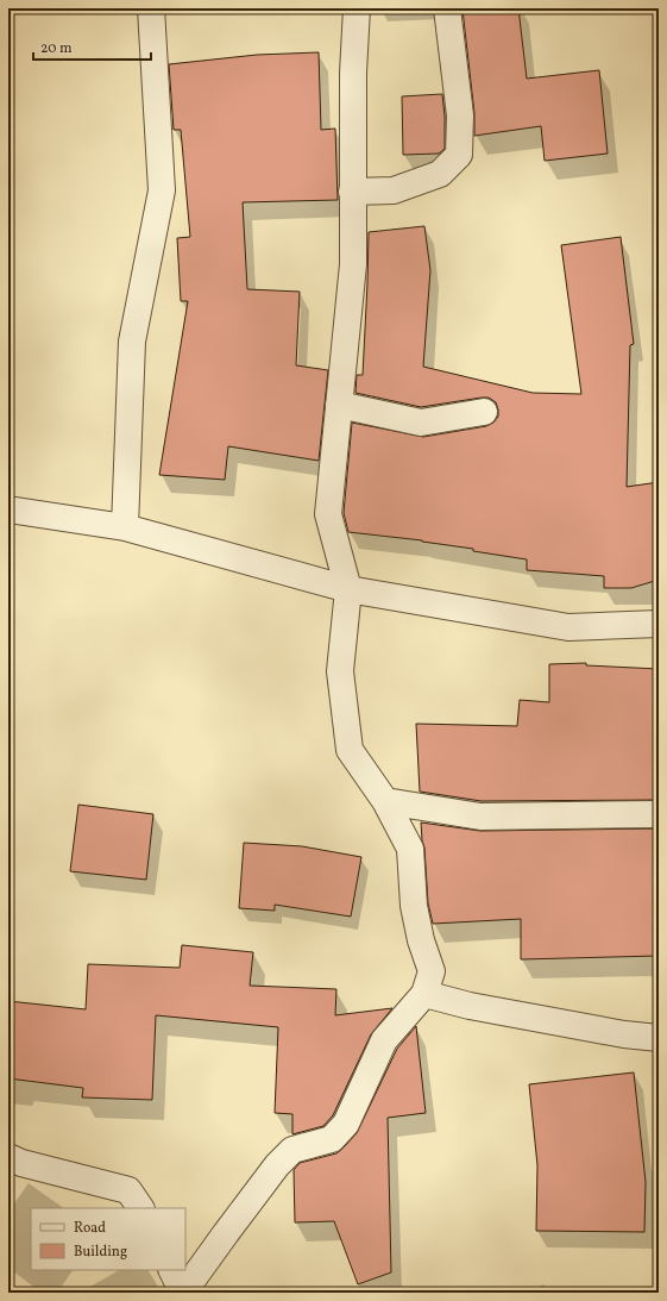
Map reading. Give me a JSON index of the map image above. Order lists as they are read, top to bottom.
{
  "legend": ["Road", "Building"],
  "scale_bar": "20 m"
}
